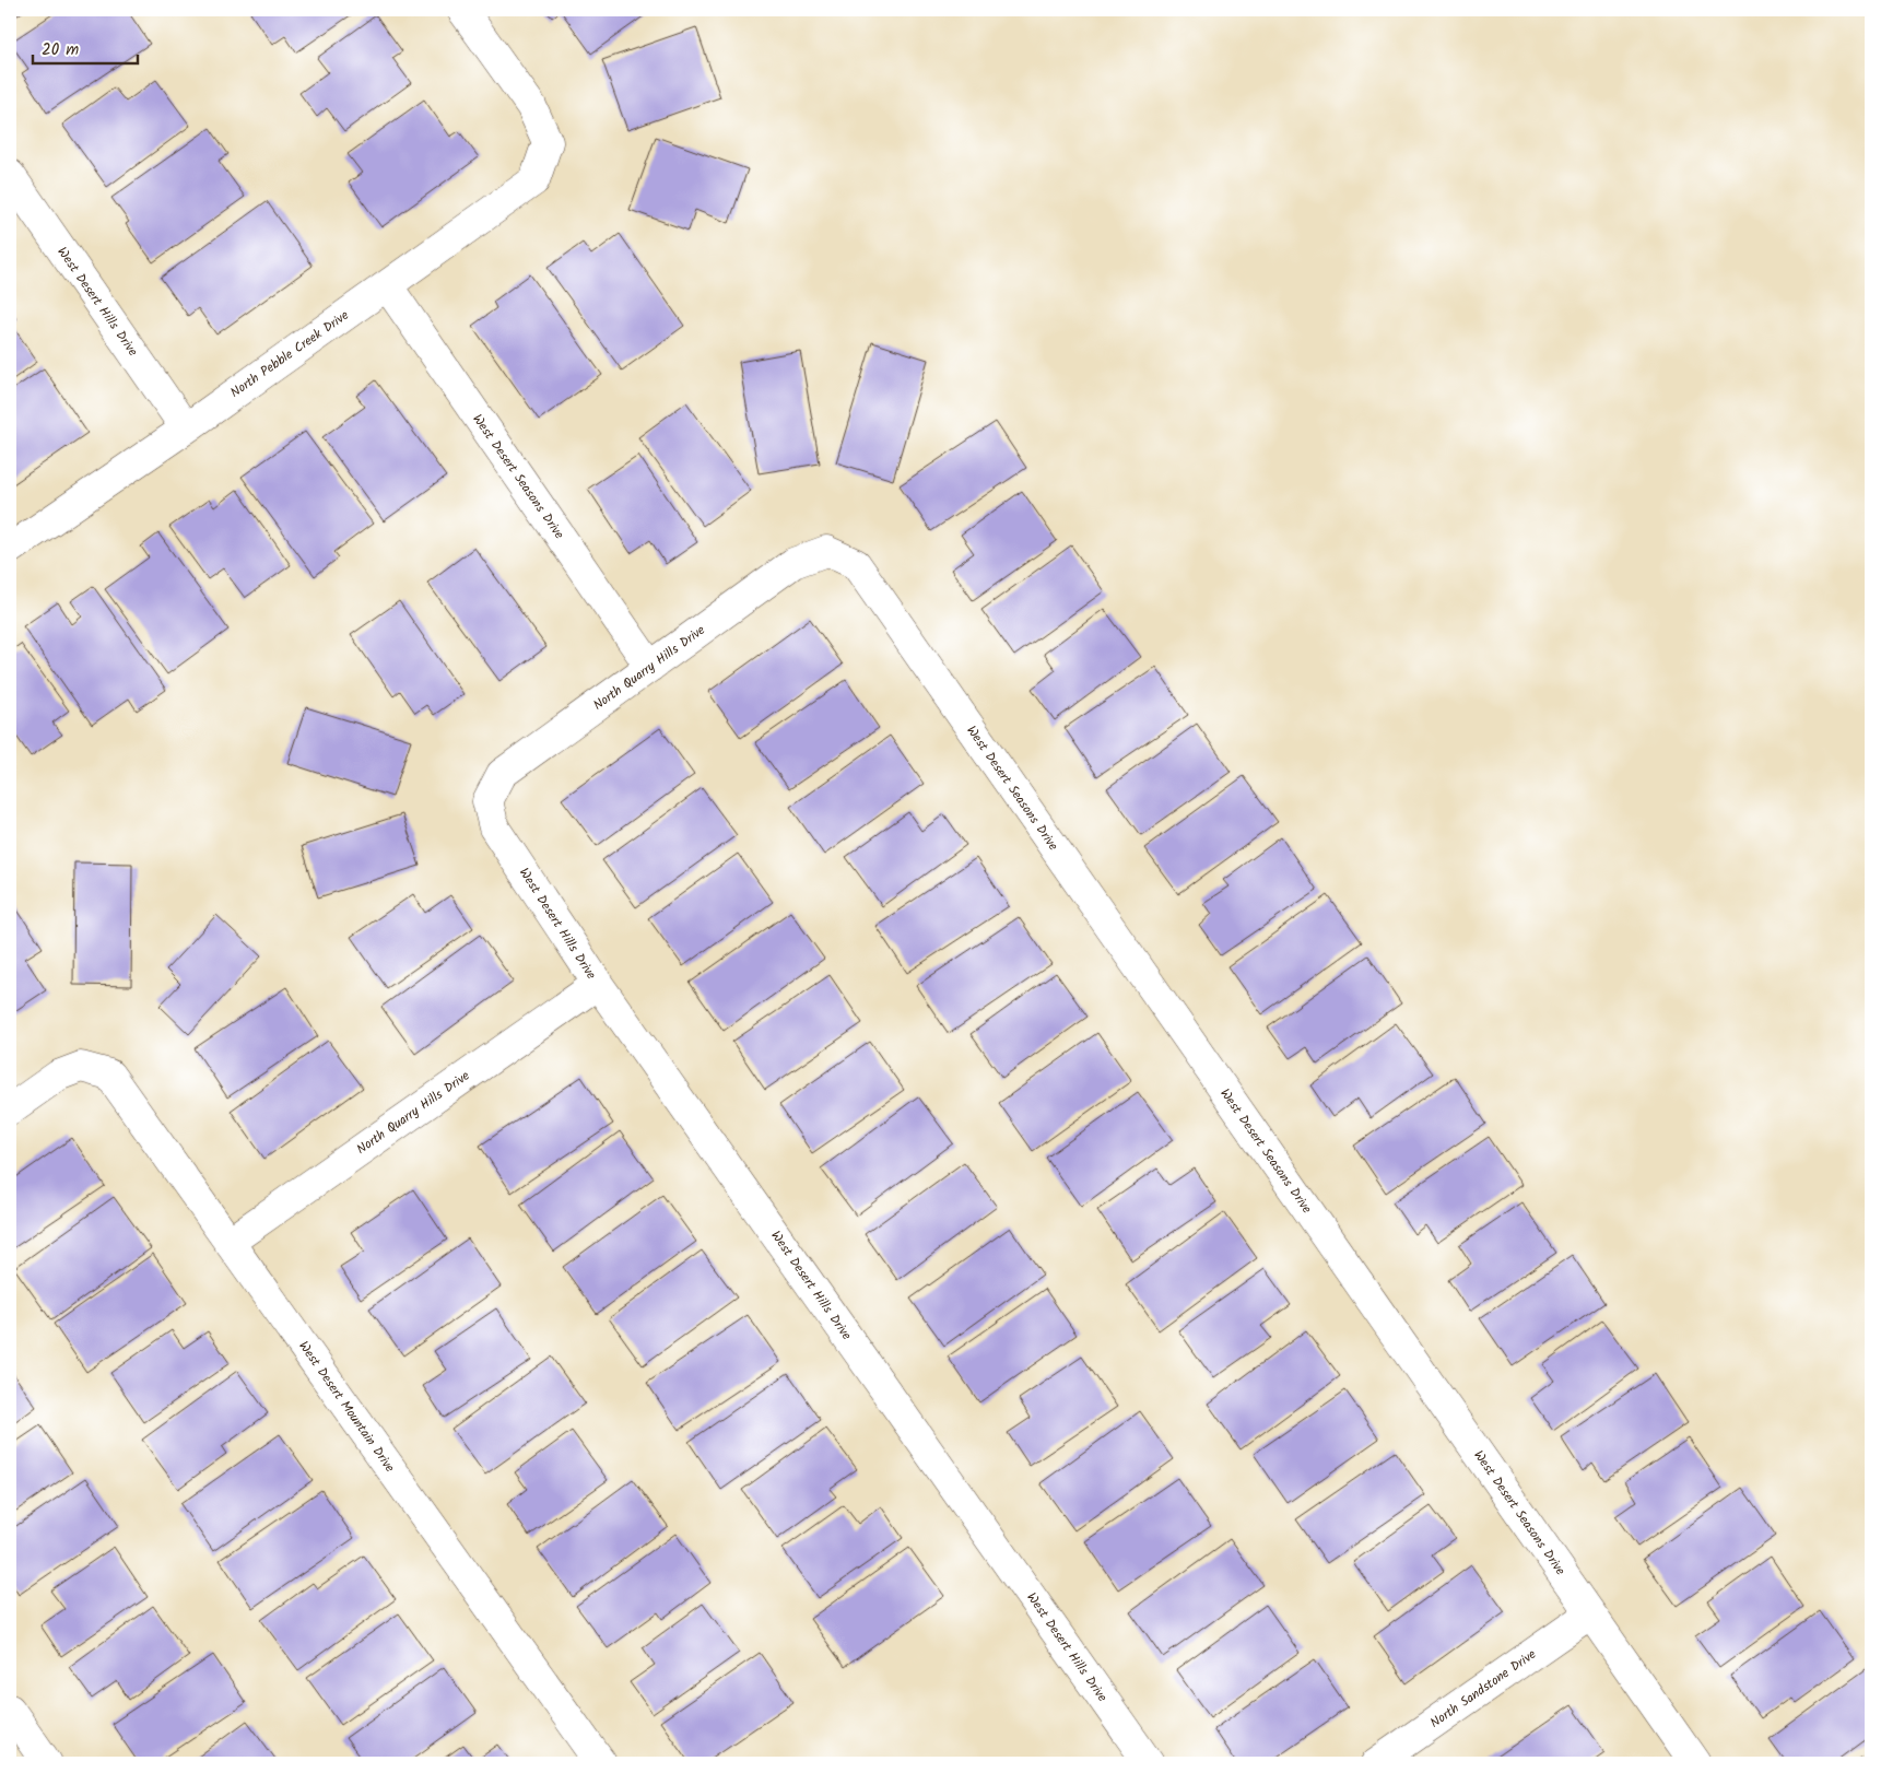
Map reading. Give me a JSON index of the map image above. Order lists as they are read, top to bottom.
{
  "streets": {
    "street": [
      "West Desert Hills Drive",
      "North Pebble Creek Drive",
      "West Desert Seasons Drive",
      "North Quarry Hills Drive",
      "West Desert Mountain Drive",
      "North Sandstone Drive"
    ]
  },
  "crossings": [
    ["West Desert Hills Drive", "North Pebble Creek Drive"],
    ["West Desert Hills Drive", "North Quarry Hills Drive"],
    ["North Pebble Creek Drive", "West Desert Seasons Drive"],
    ["West Desert Seasons Drive", "North Quarry Hills Drive"],
    ["West Desert Seasons Drive", "North Sandstone Drive"],
    ["North Quarry Hills Drive", "West Desert Mountain Drive"]
  ],
  "scale_bar": "20 m"
}
